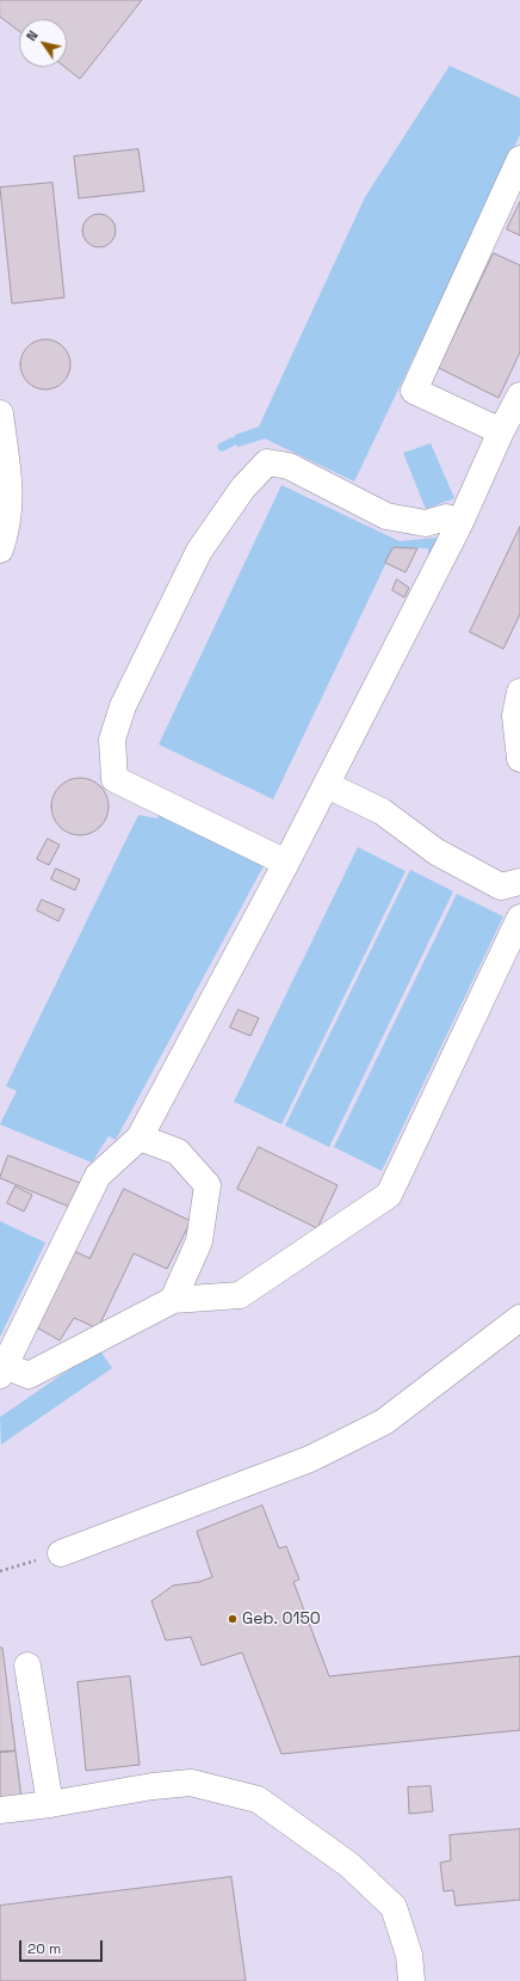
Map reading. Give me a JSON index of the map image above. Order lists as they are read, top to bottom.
{
  "places": ["Geb. 0150"],
  "scale_bar": "20 m",
  "north": "top left"
}
